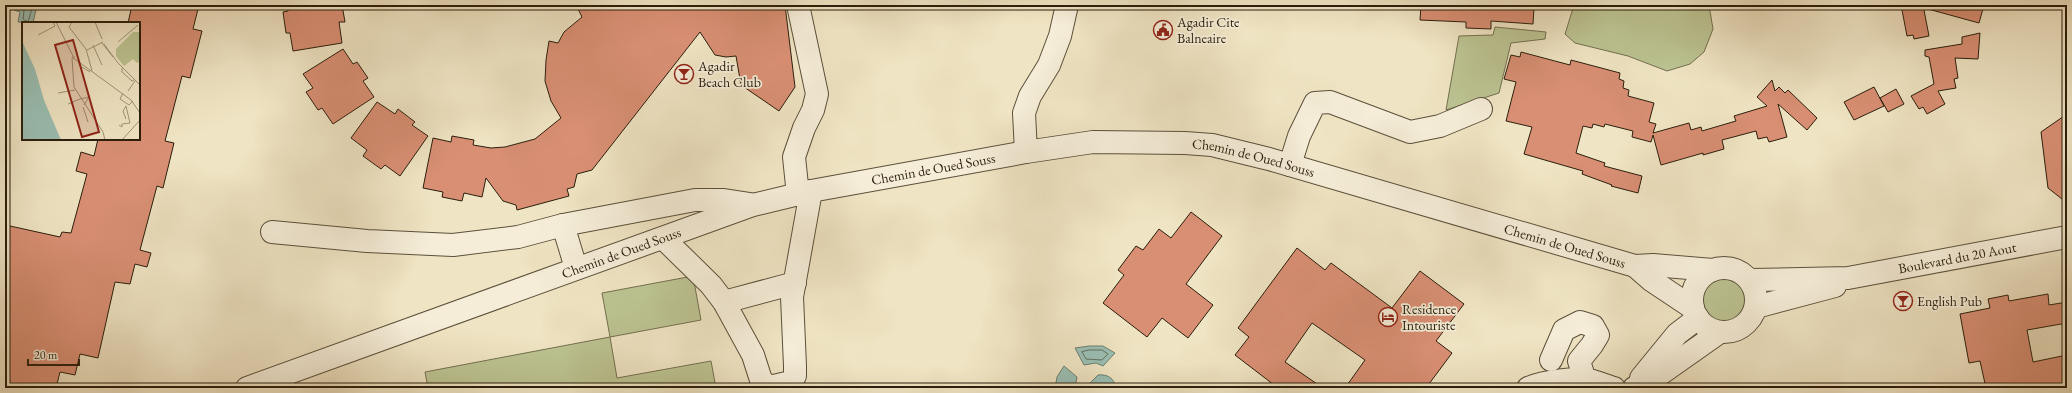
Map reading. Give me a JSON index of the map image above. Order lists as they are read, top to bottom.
{
  "streets": {
    "street": ["Chemin de Oued Souss", "Boulevard du 20 Aout"]
  },
  "places": {
    "public building": ["Agadir Cite Balneaire"],
    "bar": ["Agadir Beach Club", "English Pub"],
    "hotel": ["Residence Intouriste"]
  },
  "scale_bar": "20 m"
}
